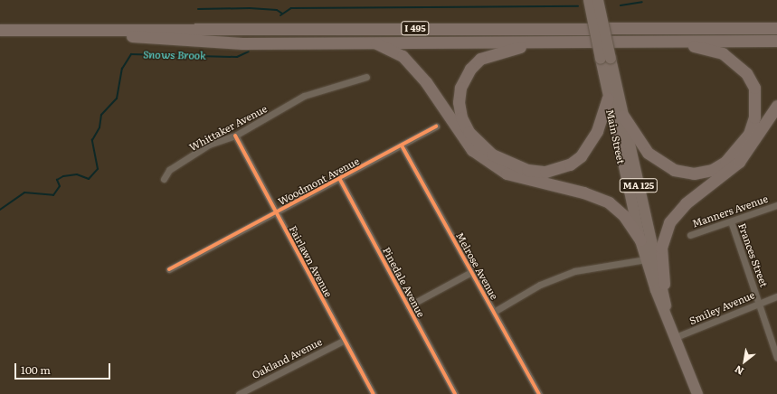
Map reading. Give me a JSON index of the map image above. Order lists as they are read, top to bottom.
{
  "streets": {
    "highway": ["I 495", "Main Street", "MA 125"],
    "street": [
      "Whittaker Avenue",
      "Woodmont Avenue",
      "Manners Avenue",
      "Frances Street",
      "Fairlawn Avenue",
      "Melrose Avenue",
      "Pinedale Avenue",
      "Smiley Avenue",
      "Oakland Avenue"
    ]
  },
  "crossings": [
    ["Whittaker Avenue", "Fairlawn Avenue"],
    ["Main Street", "Smiley Avenue"],
    ["Woodmont Avenue", "Fairlawn Avenue"],
    ["Woodmont Avenue", "Melrose Avenue"],
    ["Woodmont Avenue", "Pinedale Avenue"],
    ["Manners Avenue", "Frances Street"],
    ["Frances Street", "Smiley Avenue"],
    ["Fairlawn Avenue", "Oakland Avenue"]
  ],
  "water": ["Snows Brook"],
  "scale_bar": "100 m",
  "north": "bottom left"
}
